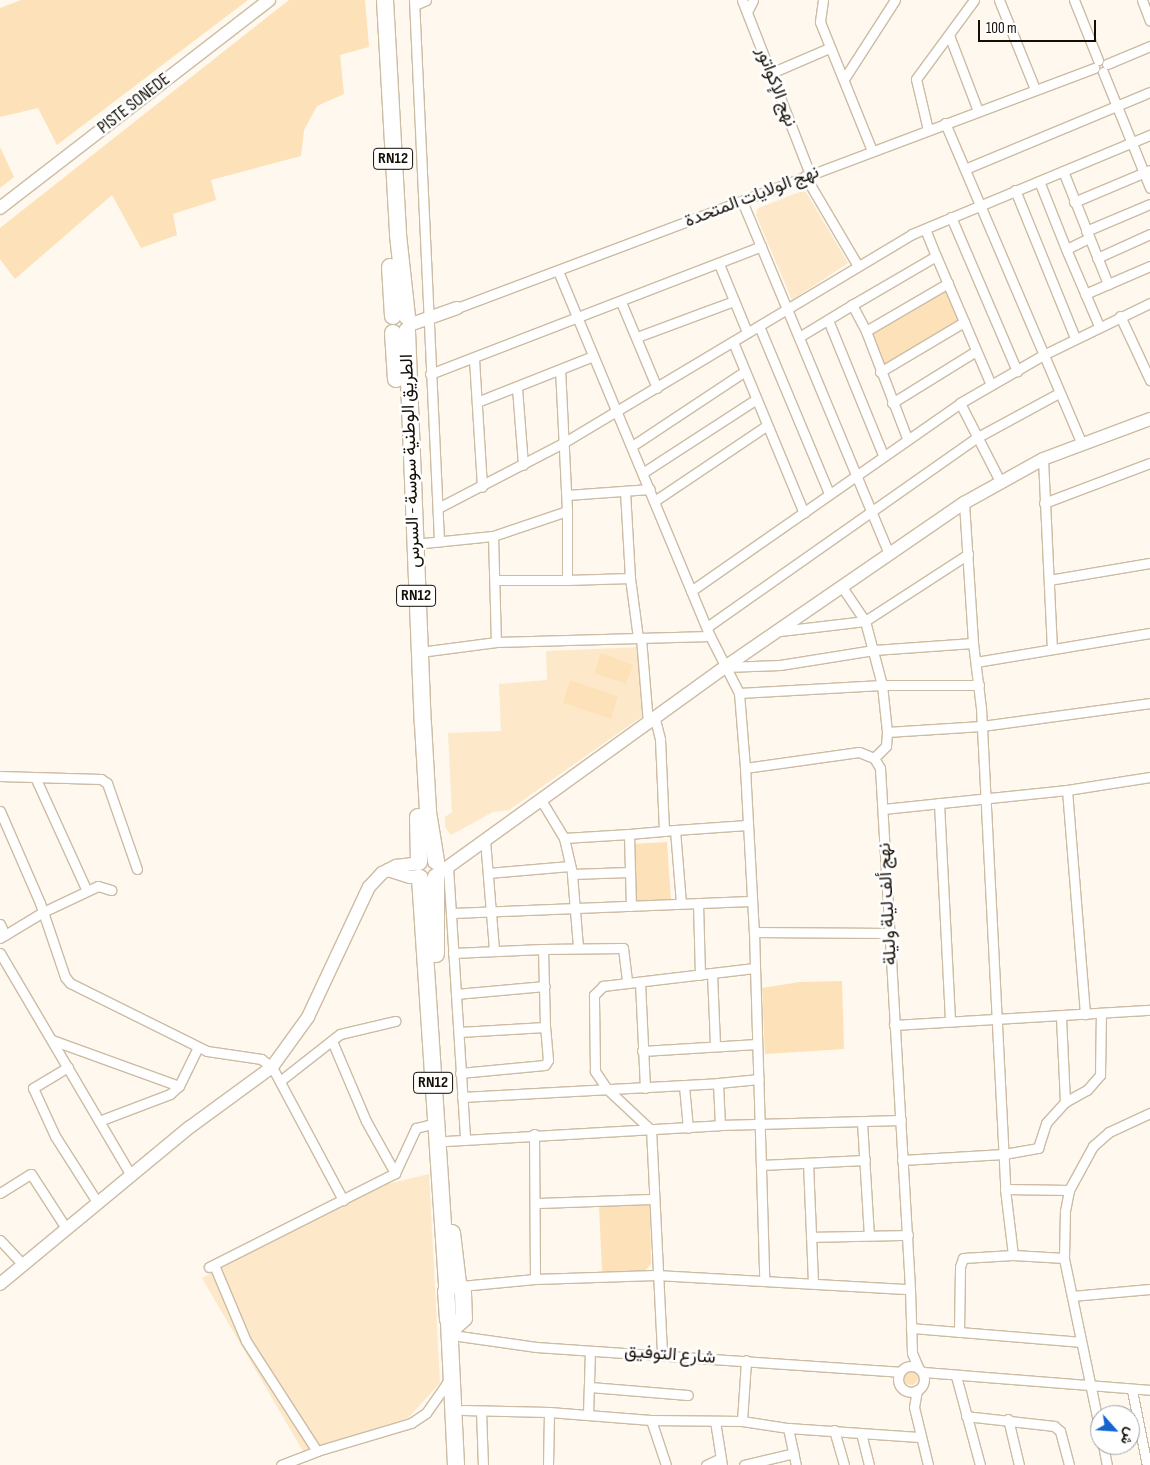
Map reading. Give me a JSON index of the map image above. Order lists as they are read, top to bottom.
{
  "streets": {
    "highway": ["RN12", "الطريق الوطنية سوسة - السرس"],
    "street": [
      "نهج الإكواتور",
      "PISTE SONEDE",
      "نهج الولايات المتحدة",
      "نهج ألف ليلة وليلة",
      "شارع التوفيق"
    ]
  },
  "crossings": [
    ["نهج الإكواتور", "نهج الولايات المتحدة"],
    ["RN12", "الطريق الوطنية سوسة - السرس"],
    ["RN12", "شارع التوفيق"],
    ["نهج الولايات المتحدة", "الطريق الوطنية سوسة - السرس"],
    ["نهج ألف ليلة وليلة", "شارع التوفيق"]
  ],
  "scale_bar": "100 m",
  "north": "bottom right"
}
